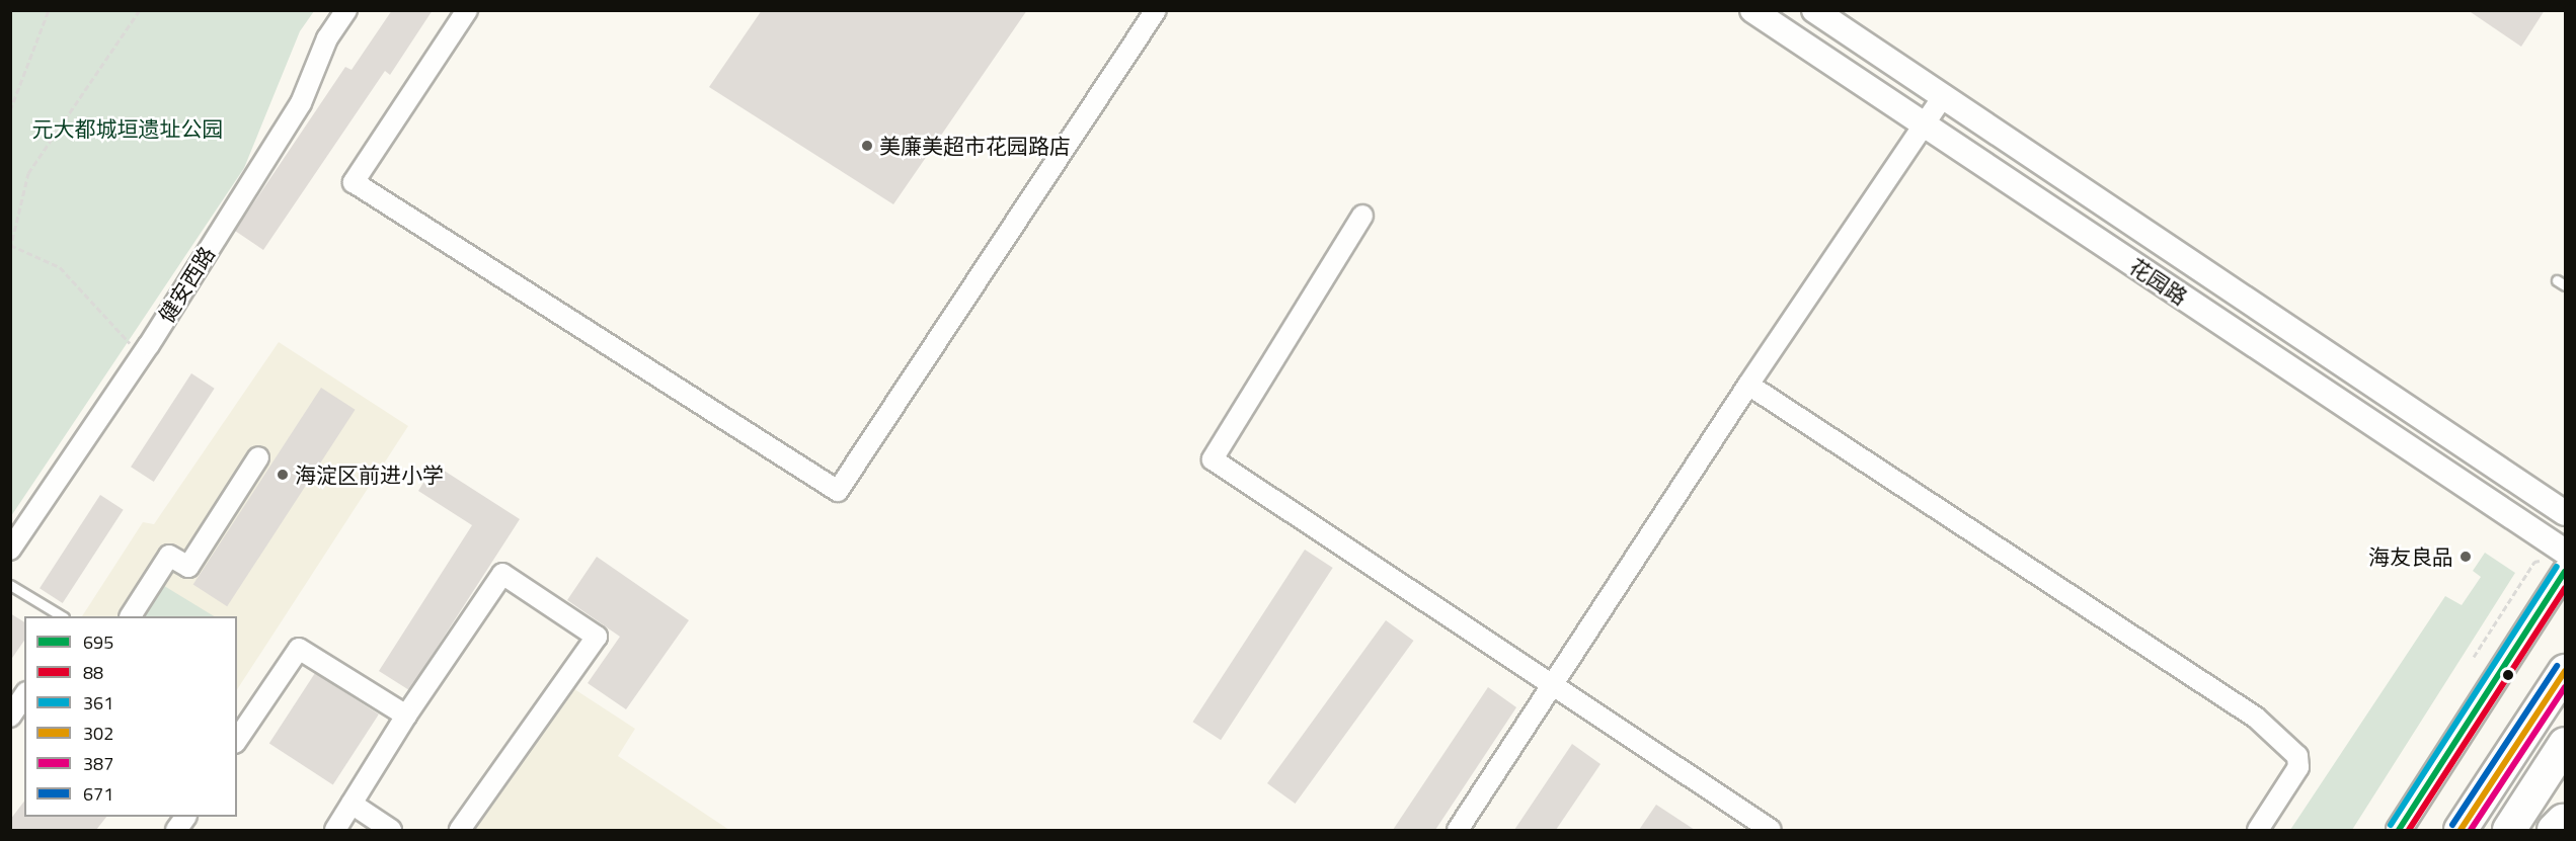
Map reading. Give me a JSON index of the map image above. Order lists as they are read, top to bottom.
{
  "streets": {
    "street": ["花园路", "健安西路"]
  },
  "parks": ["元大都城垣遗址公园"],
  "places": ["美廉美超市花园路店", "海淀区前进小学", "海友良品"],
  "lines": [
    "transit line 361",
    "transit line 695",
    "transit line 88",
    "transit line 671",
    "transit line 302",
    "transit line 387"
  ],
  "legend": [
    "695",
    "88",
    "361",
    "302",
    "387",
    "671"
  ]
}
